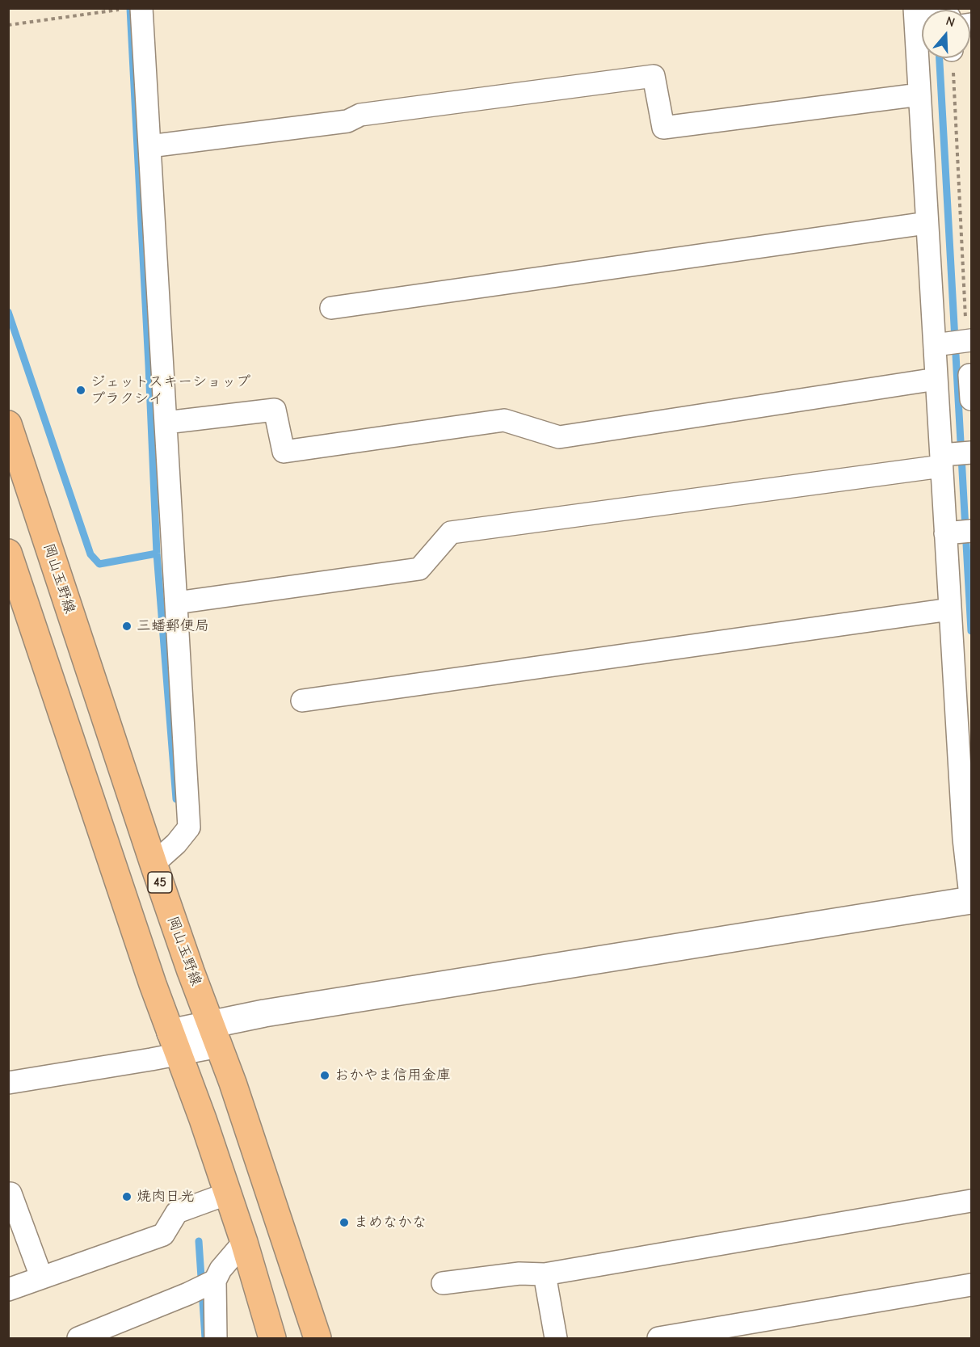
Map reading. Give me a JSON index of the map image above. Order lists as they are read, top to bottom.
{
  "streets": {
    "main road": ["岡山玉野線", "45"]
  },
  "places": [
    "ジェットスキーショップ プラクシイ",
    "三蟠郵便局",
    "おかやま信用金庫",
    "焼肉日光",
    "まめなかな"
  ],
  "north": "top"
}
